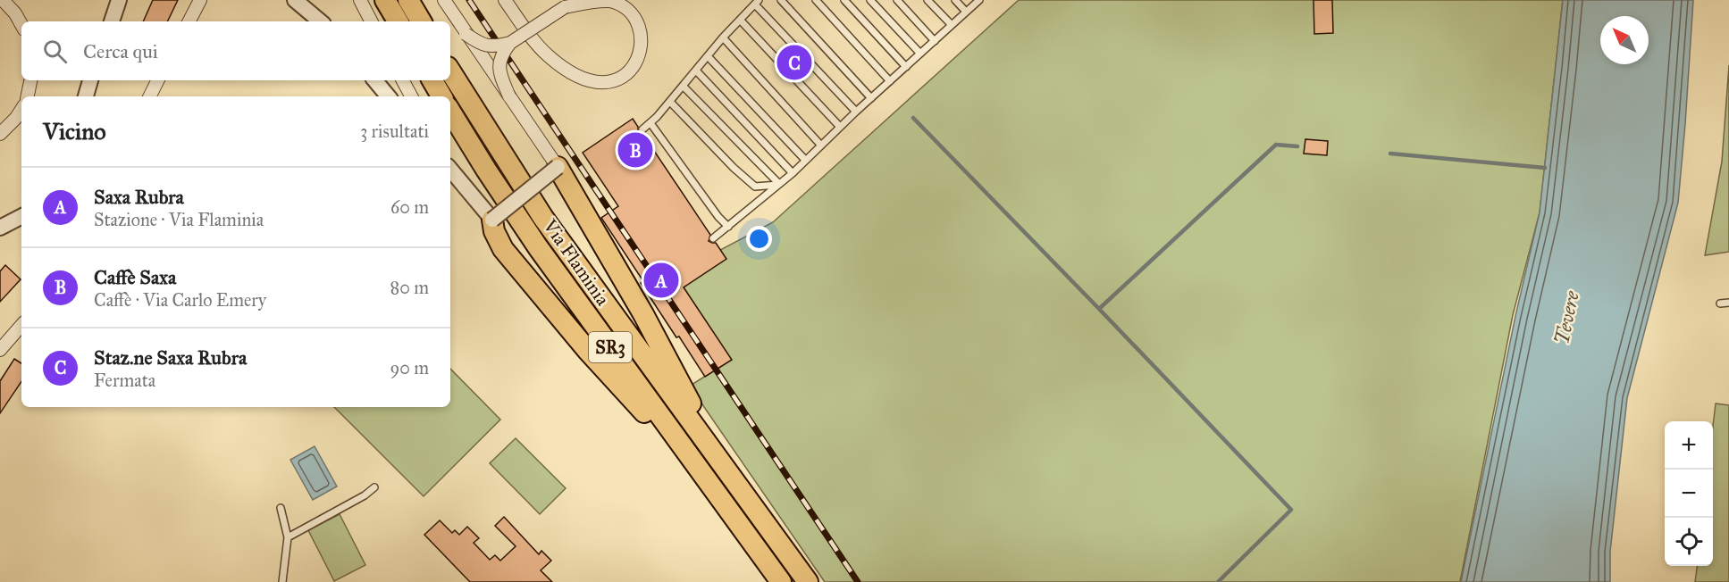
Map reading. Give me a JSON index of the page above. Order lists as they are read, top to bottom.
{
  "streets": {
    "highway": ["Via Flaminia", "SR3"]
  },
  "water": ["Tevere"],
  "north": "top left",
  "page": {
    "search": "Cerca qui",
    "pins": ["C", "B", "A"],
    "heading": ["Vicino", "3 risultati"],
    "list": [
      {
        "mark": "A",
        "name": "Saxa Rubra",
        "note": "Stazione · Via Flaminia",
        "value": "60 m"
      },
      {
        "mark": "B",
        "name": "Caffè Saxa",
        "note": "Caffè · Via Carlo Emery",
        "value": "80 m"
      },
      {
        "mark": "C",
        "name": "Staz.ne Saxa Rubra",
        "note": "Fermata",
        "value": "90 m"
      }
    ],
    "map_buttons": ["+", "−"]
  }
}
